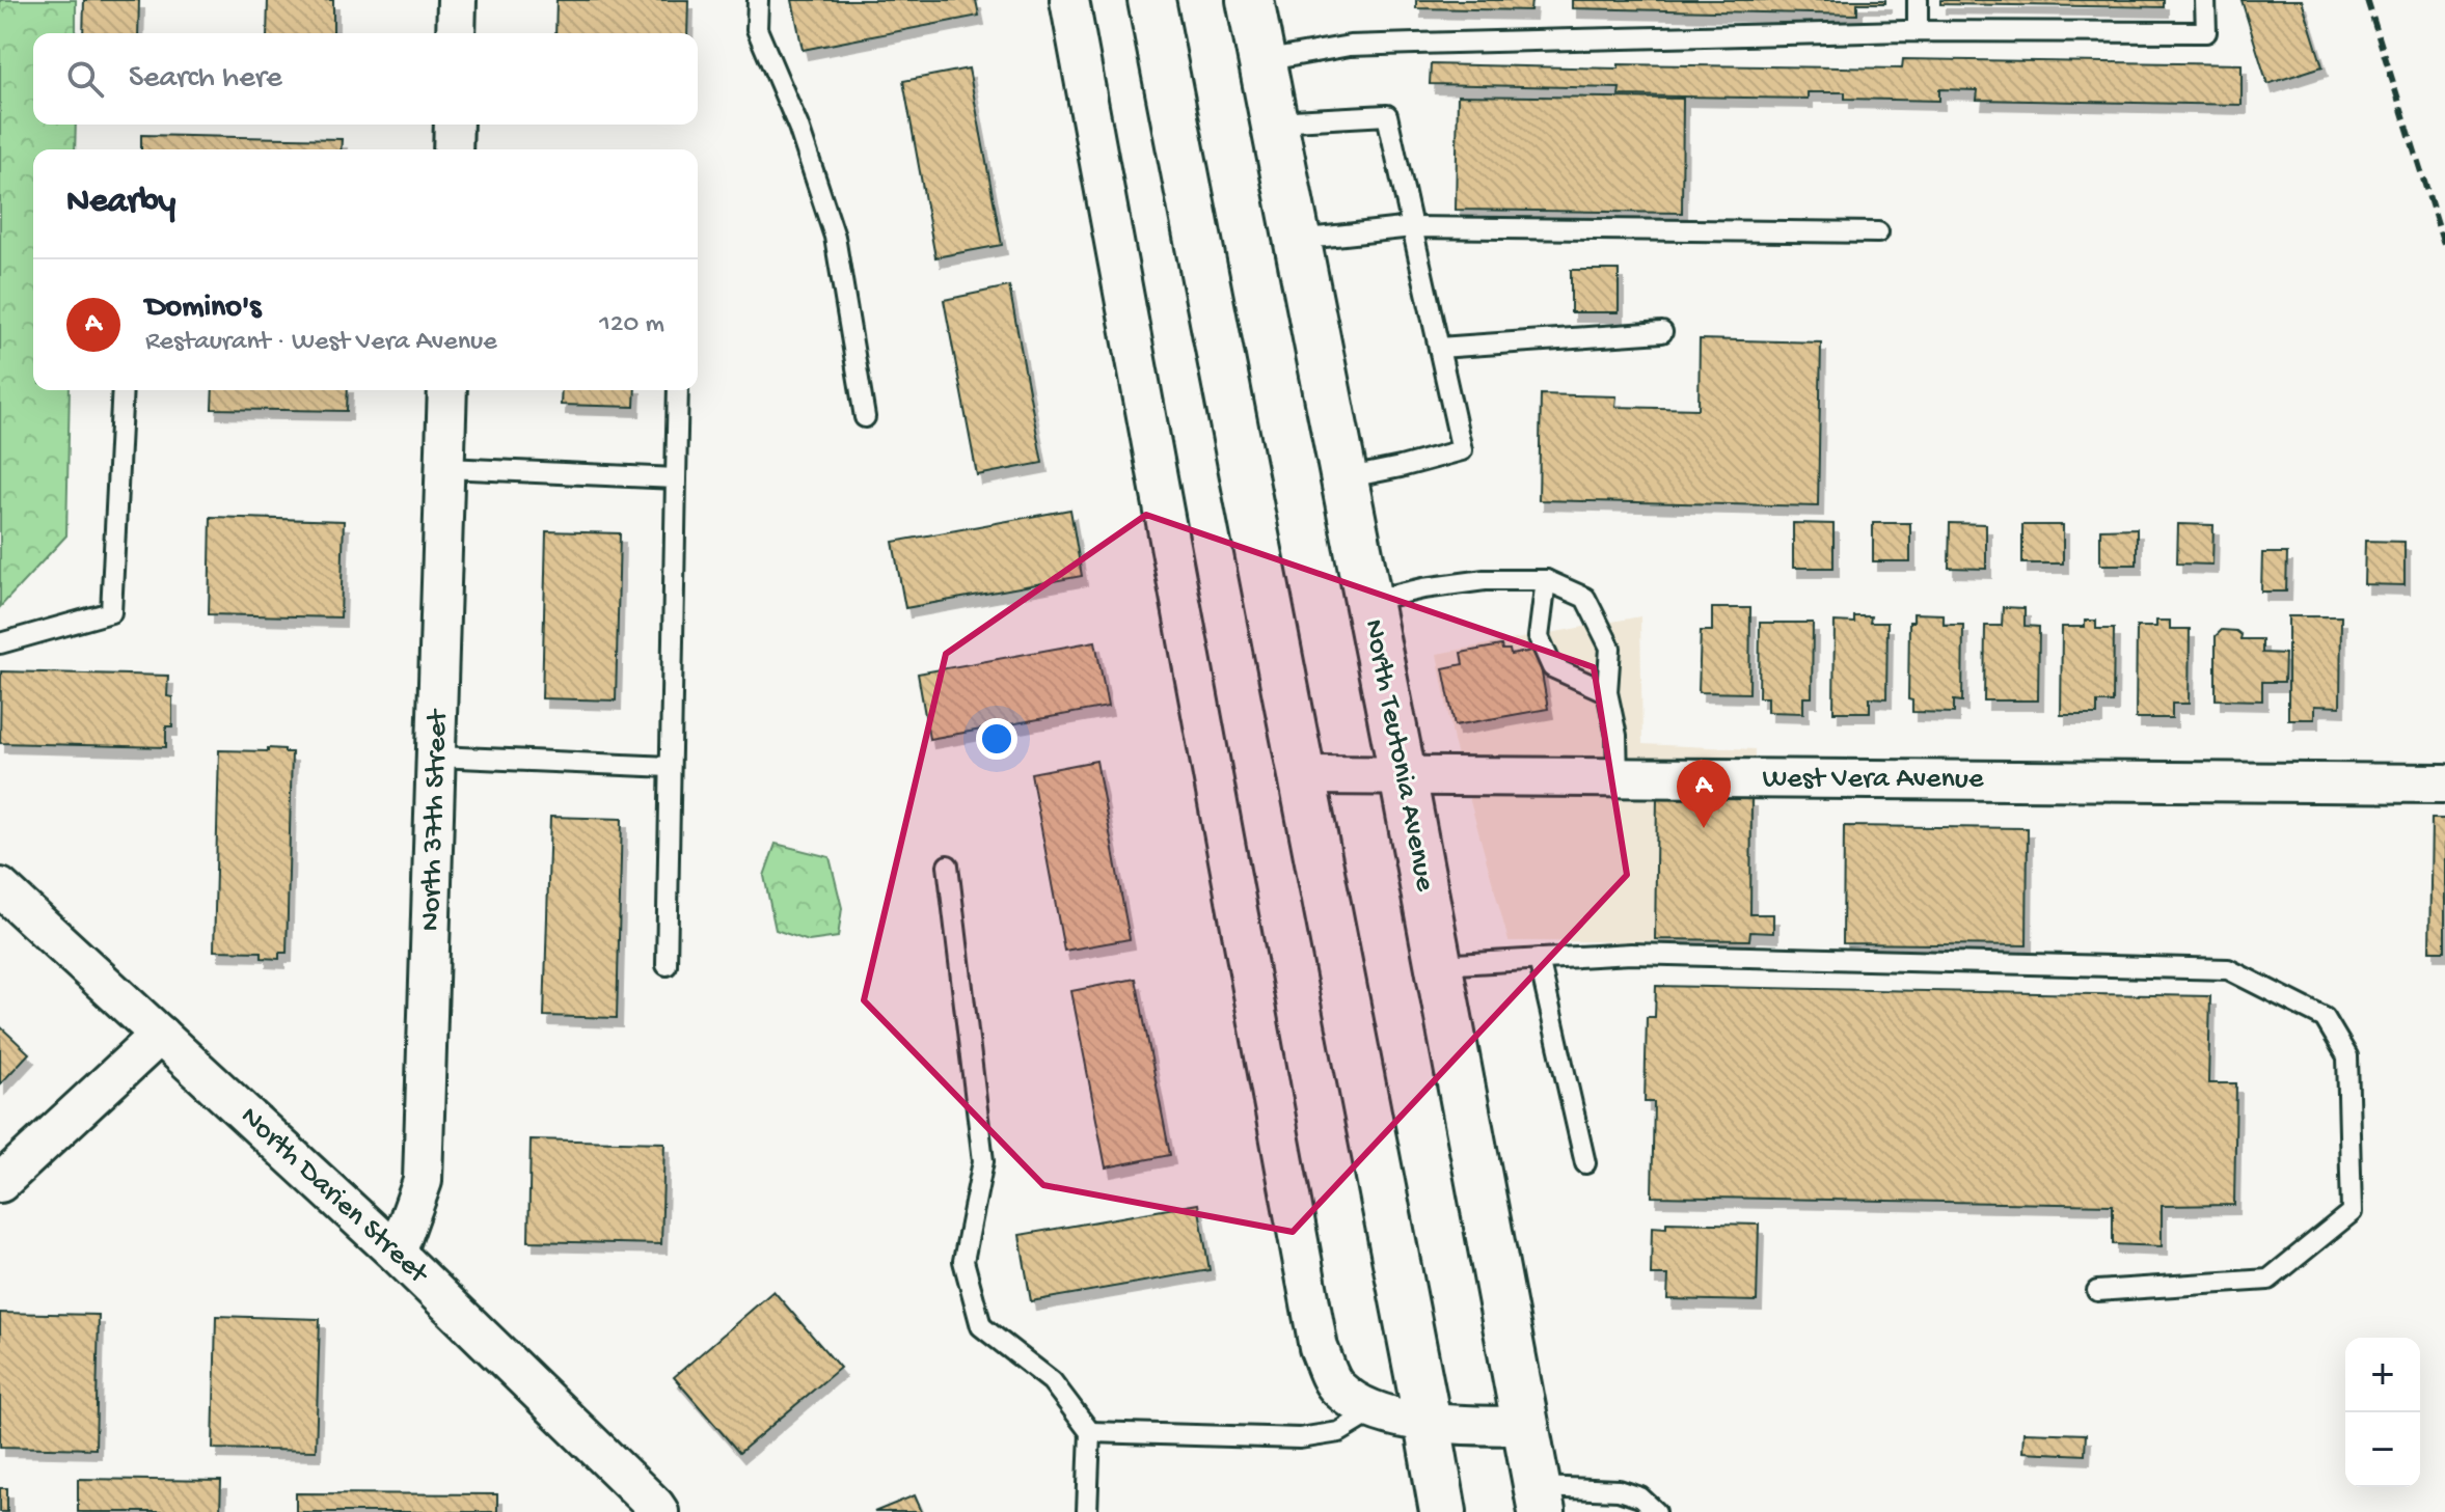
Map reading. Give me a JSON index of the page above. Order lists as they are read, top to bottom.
{
  "streets": {
    "main road": ["North Teutonia Avenue"],
    "street": ["West Vera Avenue", "North 37th Street", "North Darien Street"]
  },
  "crossings": [
    ["North Teutonia Avenue", "West Vera Avenue"],
    ["North 37th Street", "North Darien Street"]
  ],
  "page": {
    "search": "Search here",
    "heading": "Nearby",
    "list": [
      {
        "mark": "A",
        "name": "Domino's",
        "note": "Restaurant · West Vera Avenue",
        "value": "120 m"
      }
    ],
    "pins": "A",
    "map_buttons": ["+", "−"]
  }
}
